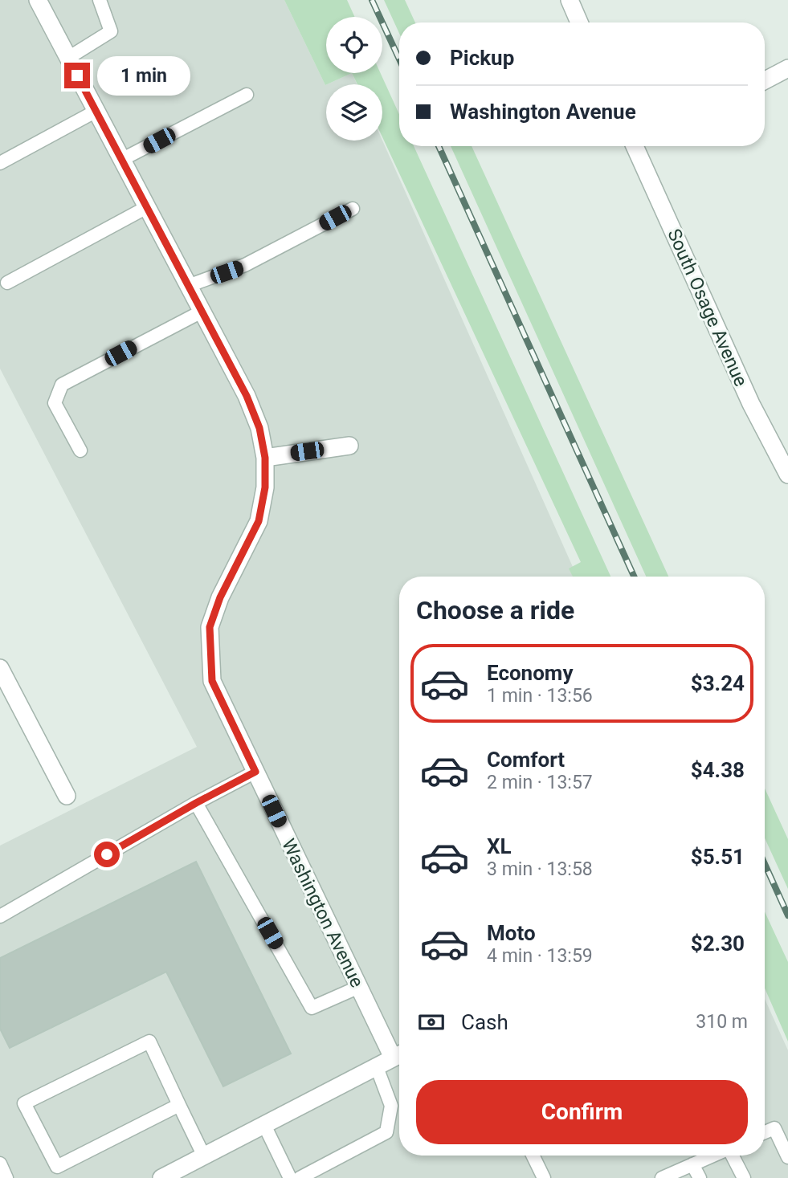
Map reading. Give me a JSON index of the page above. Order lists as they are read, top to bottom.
{
  "streets": {
    "street": ["South Osage Avenue", "Washington Avenue"]
  },
  "page": {
    "banner": ["Pickup", "Washington Avenue"],
    "bubble": "1 min",
    "heading": "Choose a ride",
    "list": [
      {
        "name": "Economy",
        "note": "1 min · 13:56",
        "value": "$3.24"
      },
      {
        "name": "Comfort",
        "note": "2 min · 13:57",
        "value": "$4.38"
      },
      {
        "name": "XL",
        "note": "3 min · 13:58",
        "value": "$5.51"
      },
      {
        "name": "Moto",
        "note": "4 min · 13:59",
        "value": "$2.30"
      }
    ],
    "pay": ["Cash", "310 m"],
    "buttons": "Confirm"
  }
}
